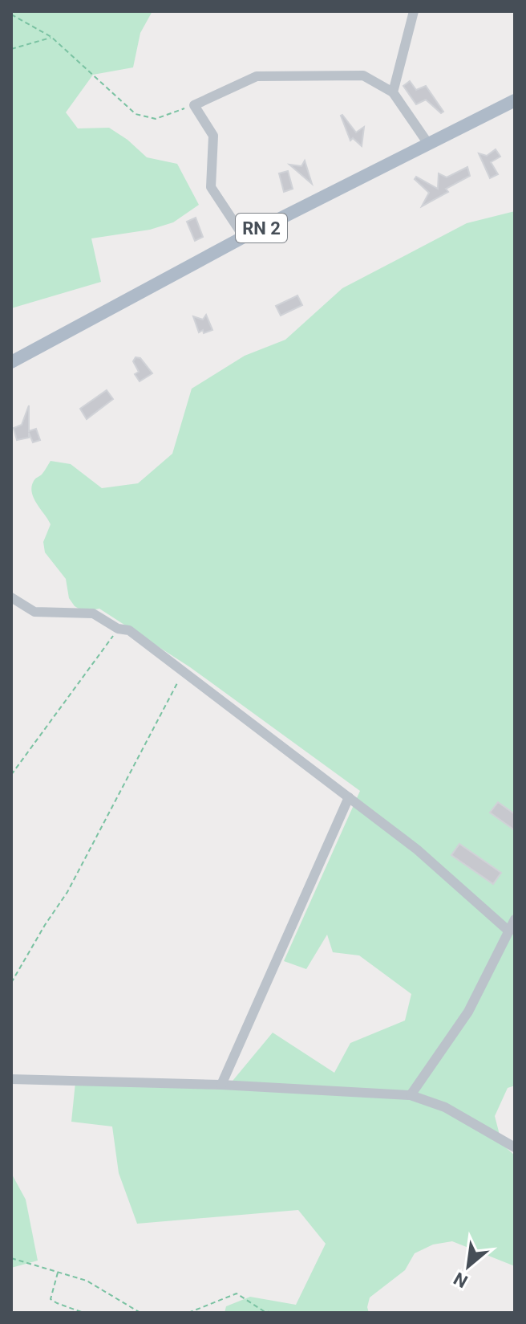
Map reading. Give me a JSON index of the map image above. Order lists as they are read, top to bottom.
{
  "streets": {
    "main road": ["RN 2"]
  },
  "north": "bottom left"
}
